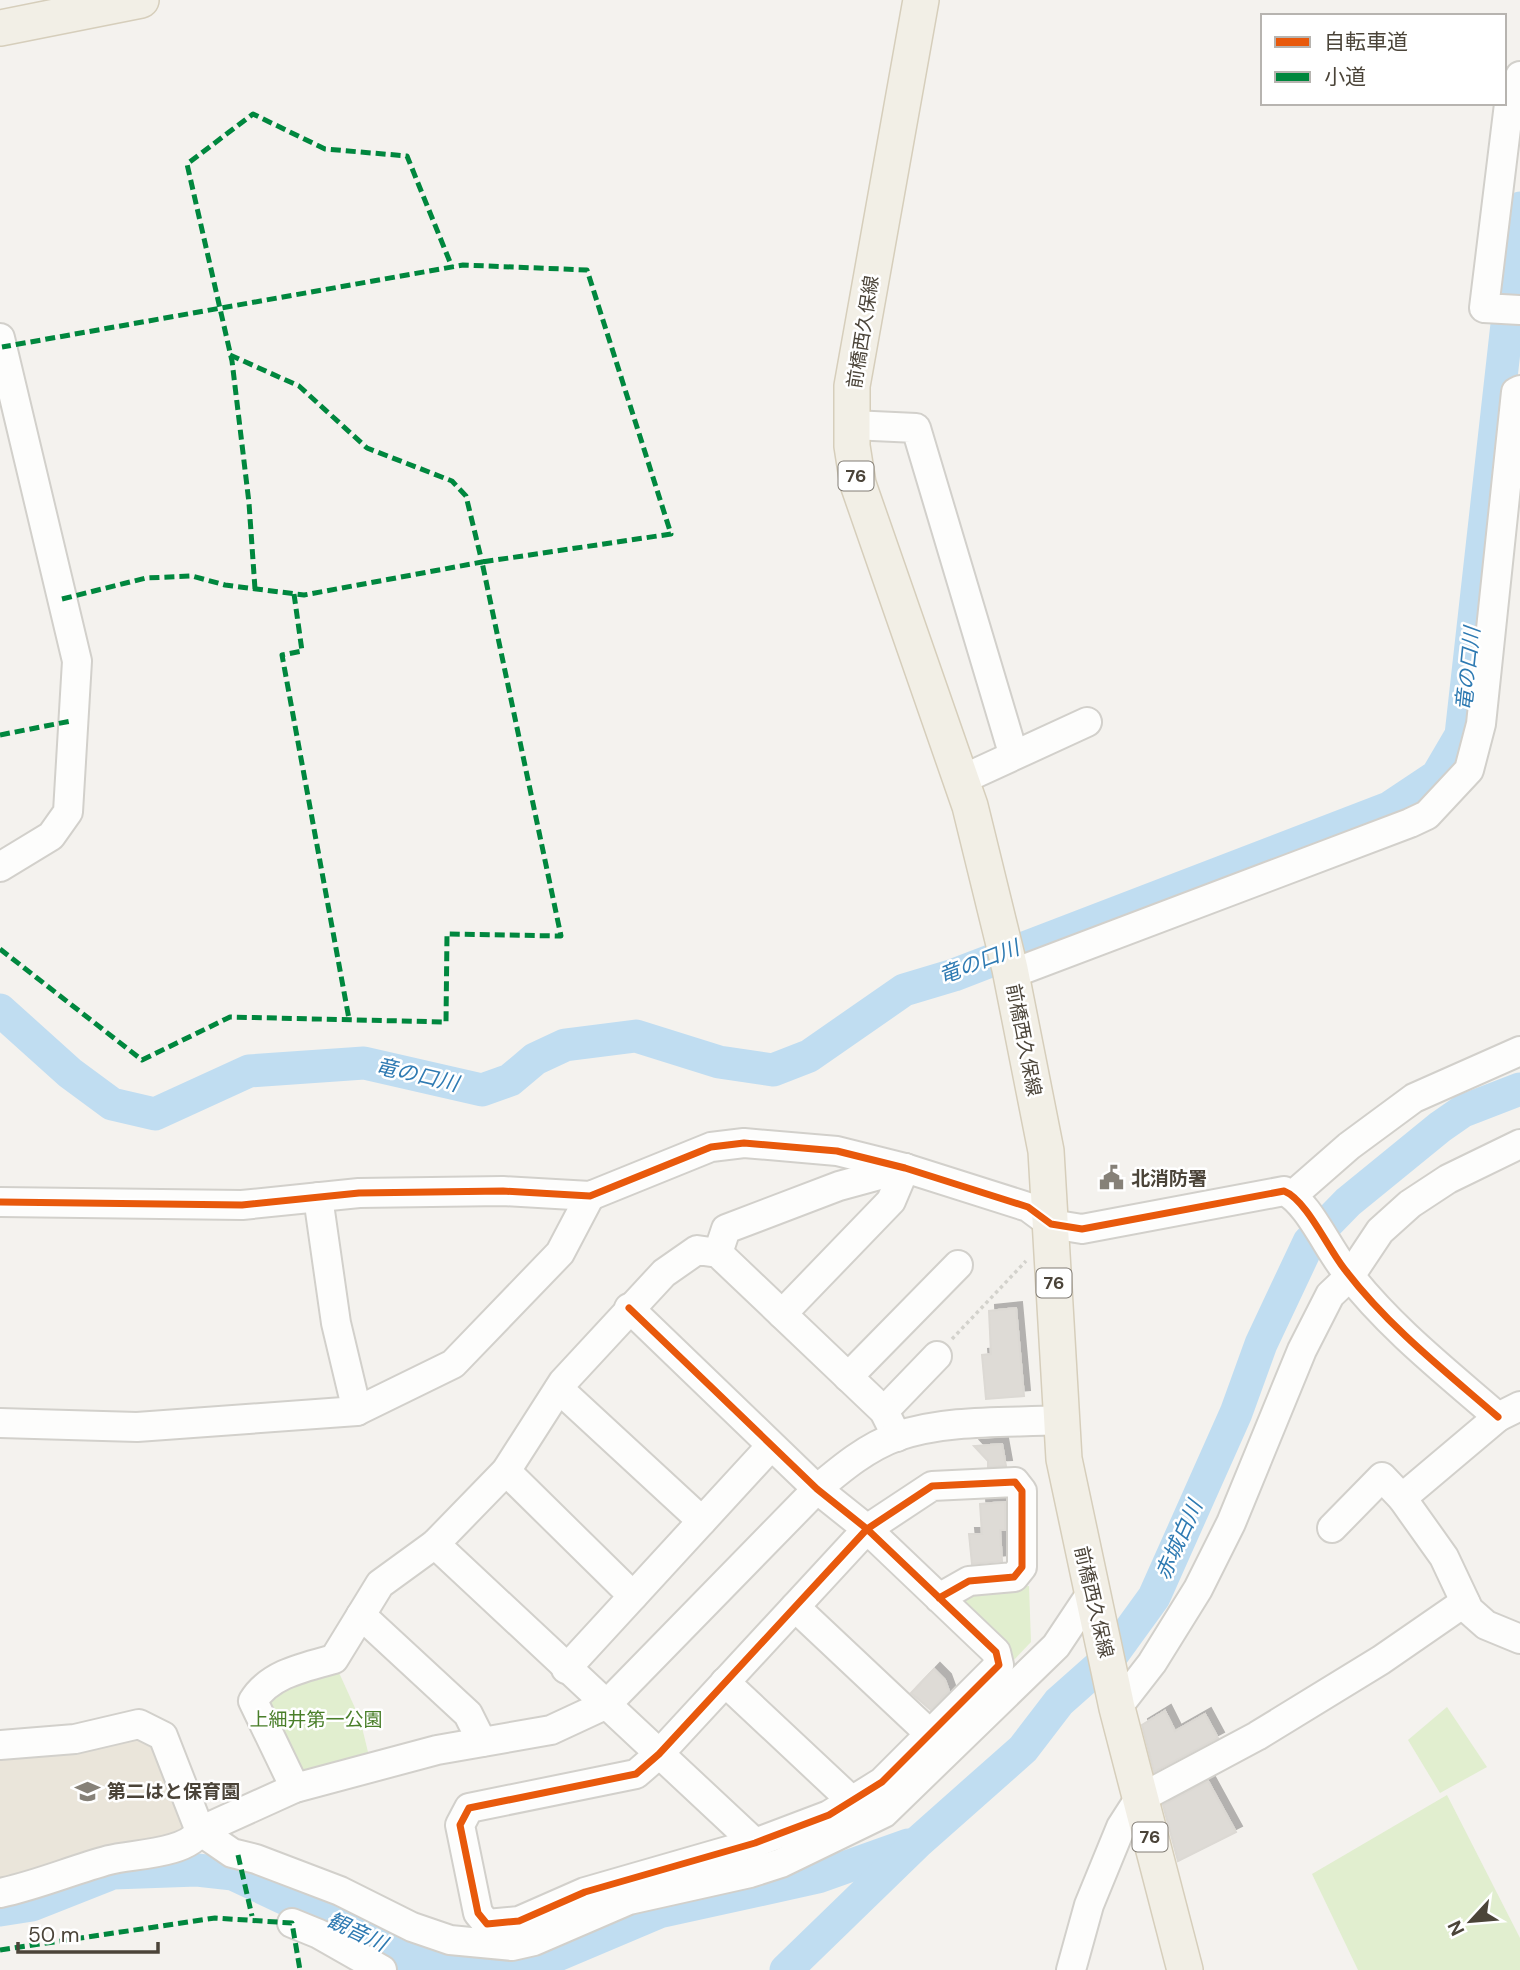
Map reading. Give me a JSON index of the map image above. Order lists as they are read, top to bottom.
{
  "streets": {
    "main road": ["前橋西久保線", "76"]
  },
  "water": ["竜の口川", "赤城白川", "観音川"],
  "parks": ["上細井第一公園"],
  "places": {
    "public building": ["北消防署"],
    "school or university": ["第二はと保育園"]
  },
  "legend": ["自転車道", "小道"],
  "scale_bar": "50 m",
  "north": "bottom left"
}
